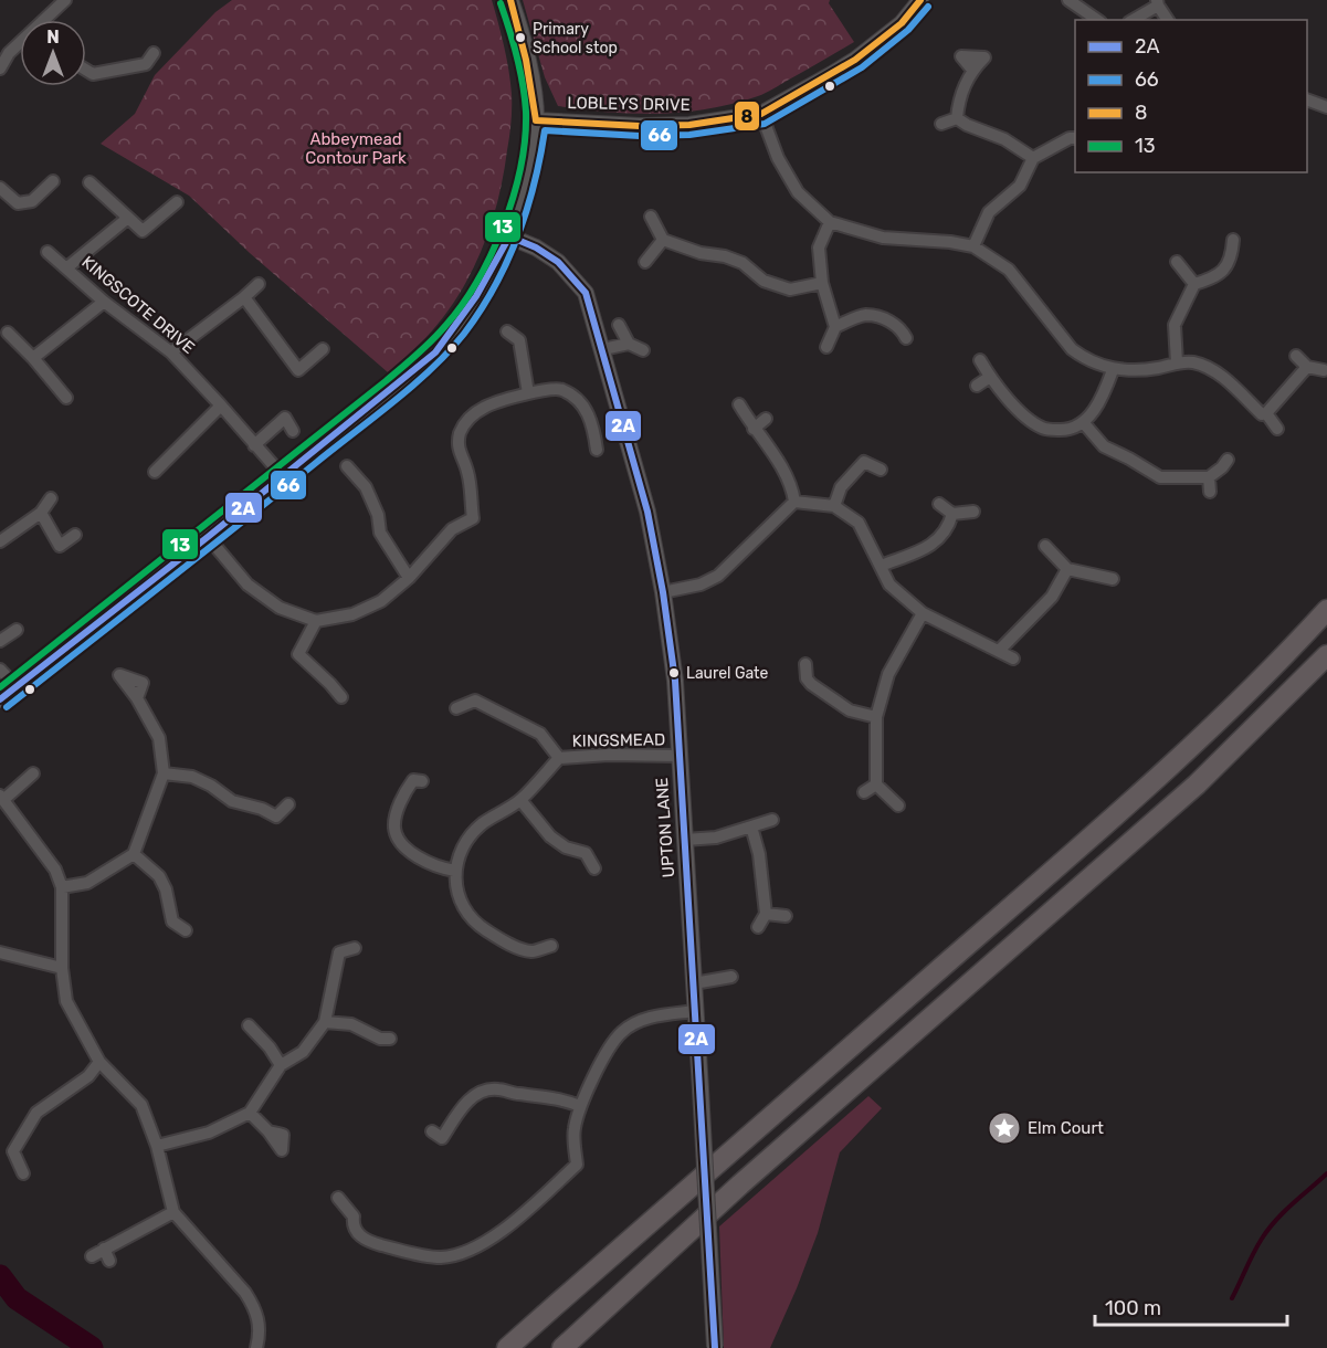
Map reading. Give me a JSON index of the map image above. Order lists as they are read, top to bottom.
{
  "streets": {
    "street": [
      "LOBLEYS DRIVE",
      "KINGSCOTE DRIVE",
      "KINGSMEAD",
      "UPTON LANE"
    ]
  },
  "crossings": [
    ["KINGSMEAD", "UPTON LANE"]
  ],
  "parks": ["Abbeymead Contour Park"],
  "places": {
    "other": ["Primary School stop", "Laurel Gate"],
    "place": ["Elm Court"]
  },
  "lines": [
    "transit line 8",
    "transit line 13",
    "transit line 66",
    "transit line 2A"
  ],
  "legend": [
    "2A",
    "66",
    "8",
    "13"
  ],
  "scale_bar": "100 m",
  "north": "top"
}
